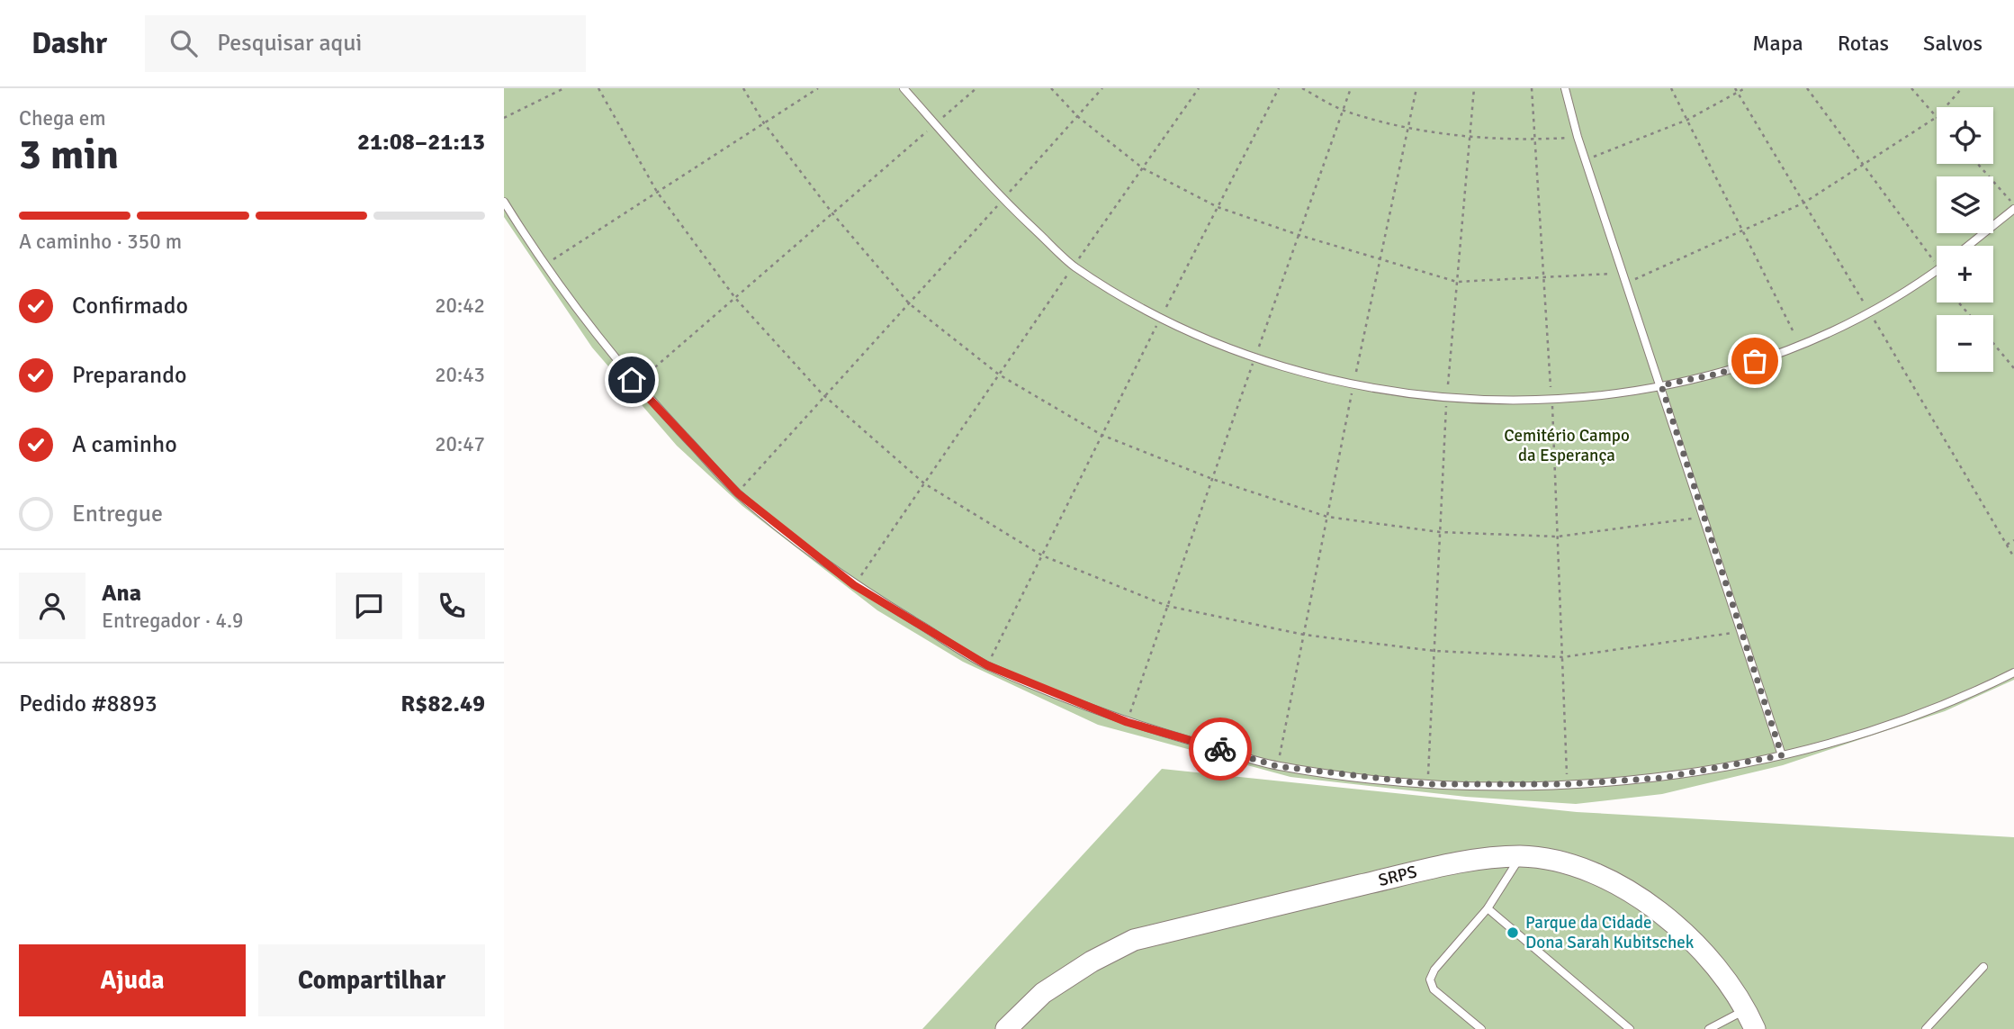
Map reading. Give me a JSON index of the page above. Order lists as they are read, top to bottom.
{
  "streets": {
    "main road": ["SRPS"]
  },
  "parks": ["Cemitério Campo da Esperança"],
  "places": ["Parque da Cidade Dona Sarah Kubitschek"],
  "page": {
    "header": "Dashr",
    "search": "Pesquisar aqui",
    "nav": ["Mapa", "Rotas", "Salvos"],
    "heading": ["3 min", "Chega em", "21:08–21:13"],
    "panel": [
      "Ana",
      "Entregador · 4.9",
      "Pedido #8893",
      "R$82.49"
    ],
    "map_buttons": ["+", "−"],
    "bar": "A caminho · 350 m",
    "list": [
      ["Confirmado", "20:42"],
      ["Preparando", "20:43"],
      ["A caminho", "20:47"],
      "Entregue"
    ],
    "buttons": ["Ajuda", "Compartilhar"]
  }
}
